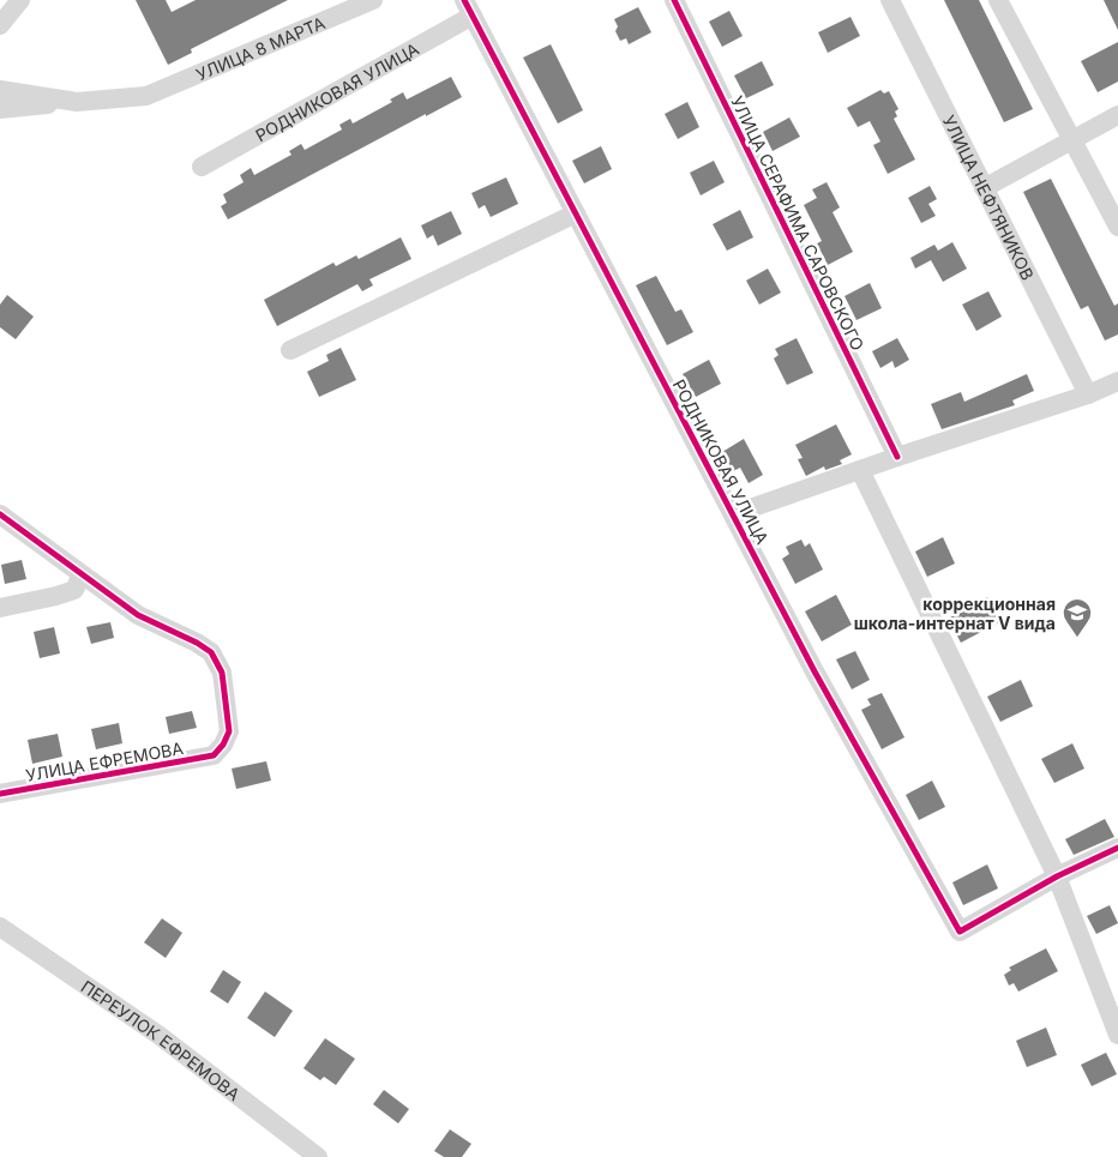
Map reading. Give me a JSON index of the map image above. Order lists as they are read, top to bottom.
{
  "streets": {
    "street": [
      "УЛИЦА 8 МАРТА",
      "РОДНИКОВАЯ УЛИЦА",
      "УЛИЦА НЕФТЯНИКОВ",
      "УЛИЦА СЕРАФИМА САРОВСКОГО",
      "УЛИЦА ЕФРЕМОВА",
      "ПЕРЕУЛОК ЕФРЕМОВА"
    ]
  },
  "places": {
    "school or university": ["коррекционная школа-интернат V вида"]
  }
}
